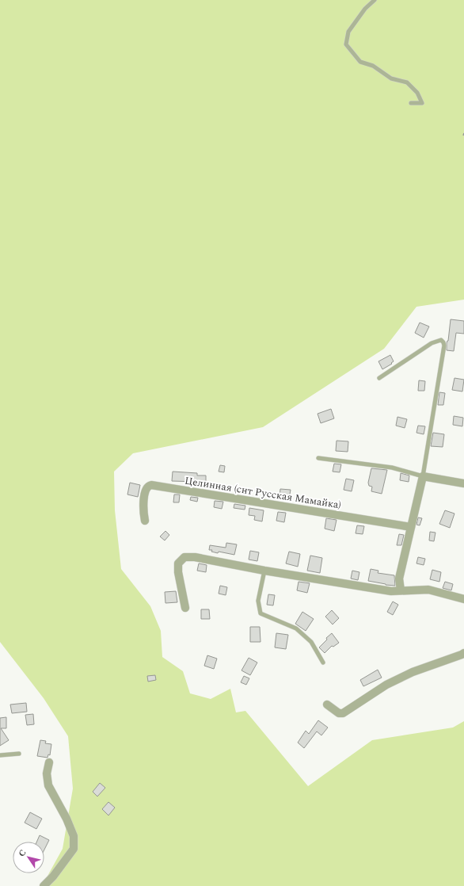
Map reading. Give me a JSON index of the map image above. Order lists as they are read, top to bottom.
{
  "streets": {
    "street": ["Целинная (снт Русская Мамайка)"]
  },
  "north": "top left"
}
